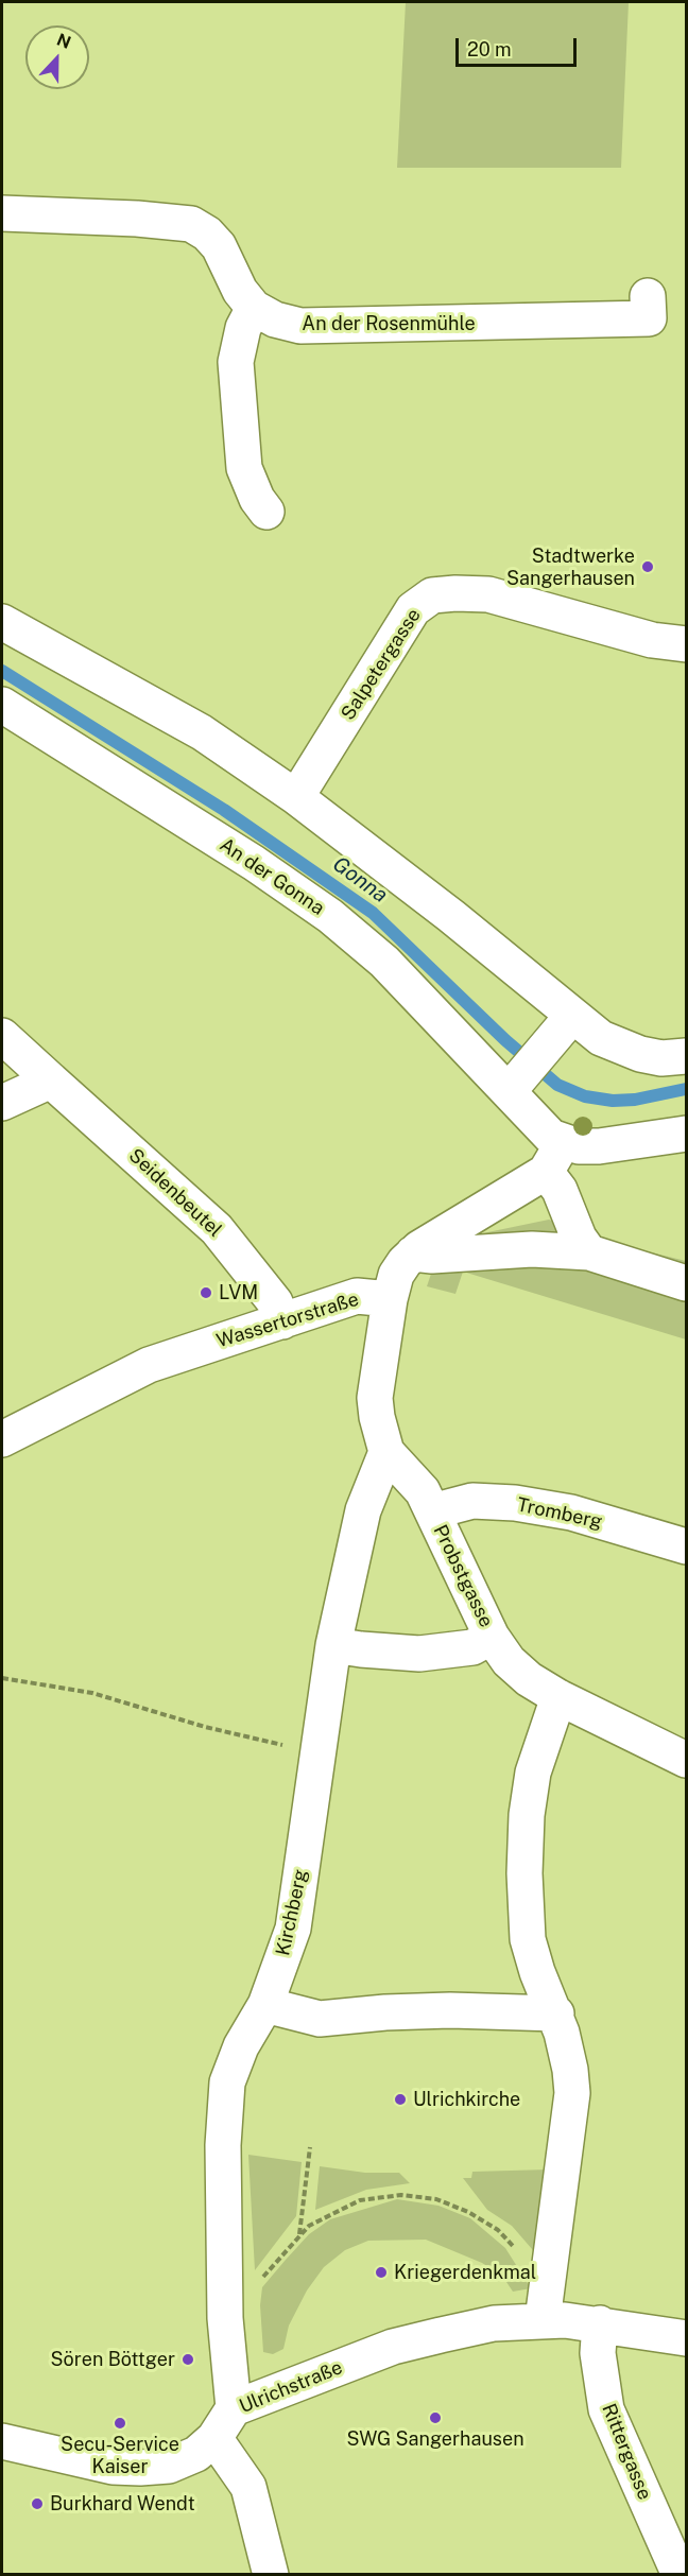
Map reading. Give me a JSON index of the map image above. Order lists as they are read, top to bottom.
{
  "streets": {
    "street": [
      "An der Rosenmühle",
      "Salpetergasse",
      "An der Gonna",
      "Seidenbeutel",
      "Wassertorstraße",
      "Tromberg",
      "Probstgasse",
      "Kirchberg",
      "Ulrichstraße",
      "Rittergasse"
    ]
  },
  "crossings": [
    ["Seidenbeutel", "Wassertorstraße"],
    ["Tromberg", "Probstgasse"],
    ["Probstgasse", "Kirchberg"],
    ["Kirchberg", "Ulrichstraße"],
    ["Ulrichstraße", "Rittergasse"]
  ],
  "water": ["Gonna"],
  "places": [
    "Stadtwerke Sangerhausen",
    "LVM",
    "Ulrichkirche",
    "Kriegerdenkmal",
    "Sören Böttger",
    "SWG Sangerhausen",
    "Secu-Service Kaiser",
    "Burkhard Wendt"
  ],
  "scale_bar": "20 m",
  "north": "top"
}
